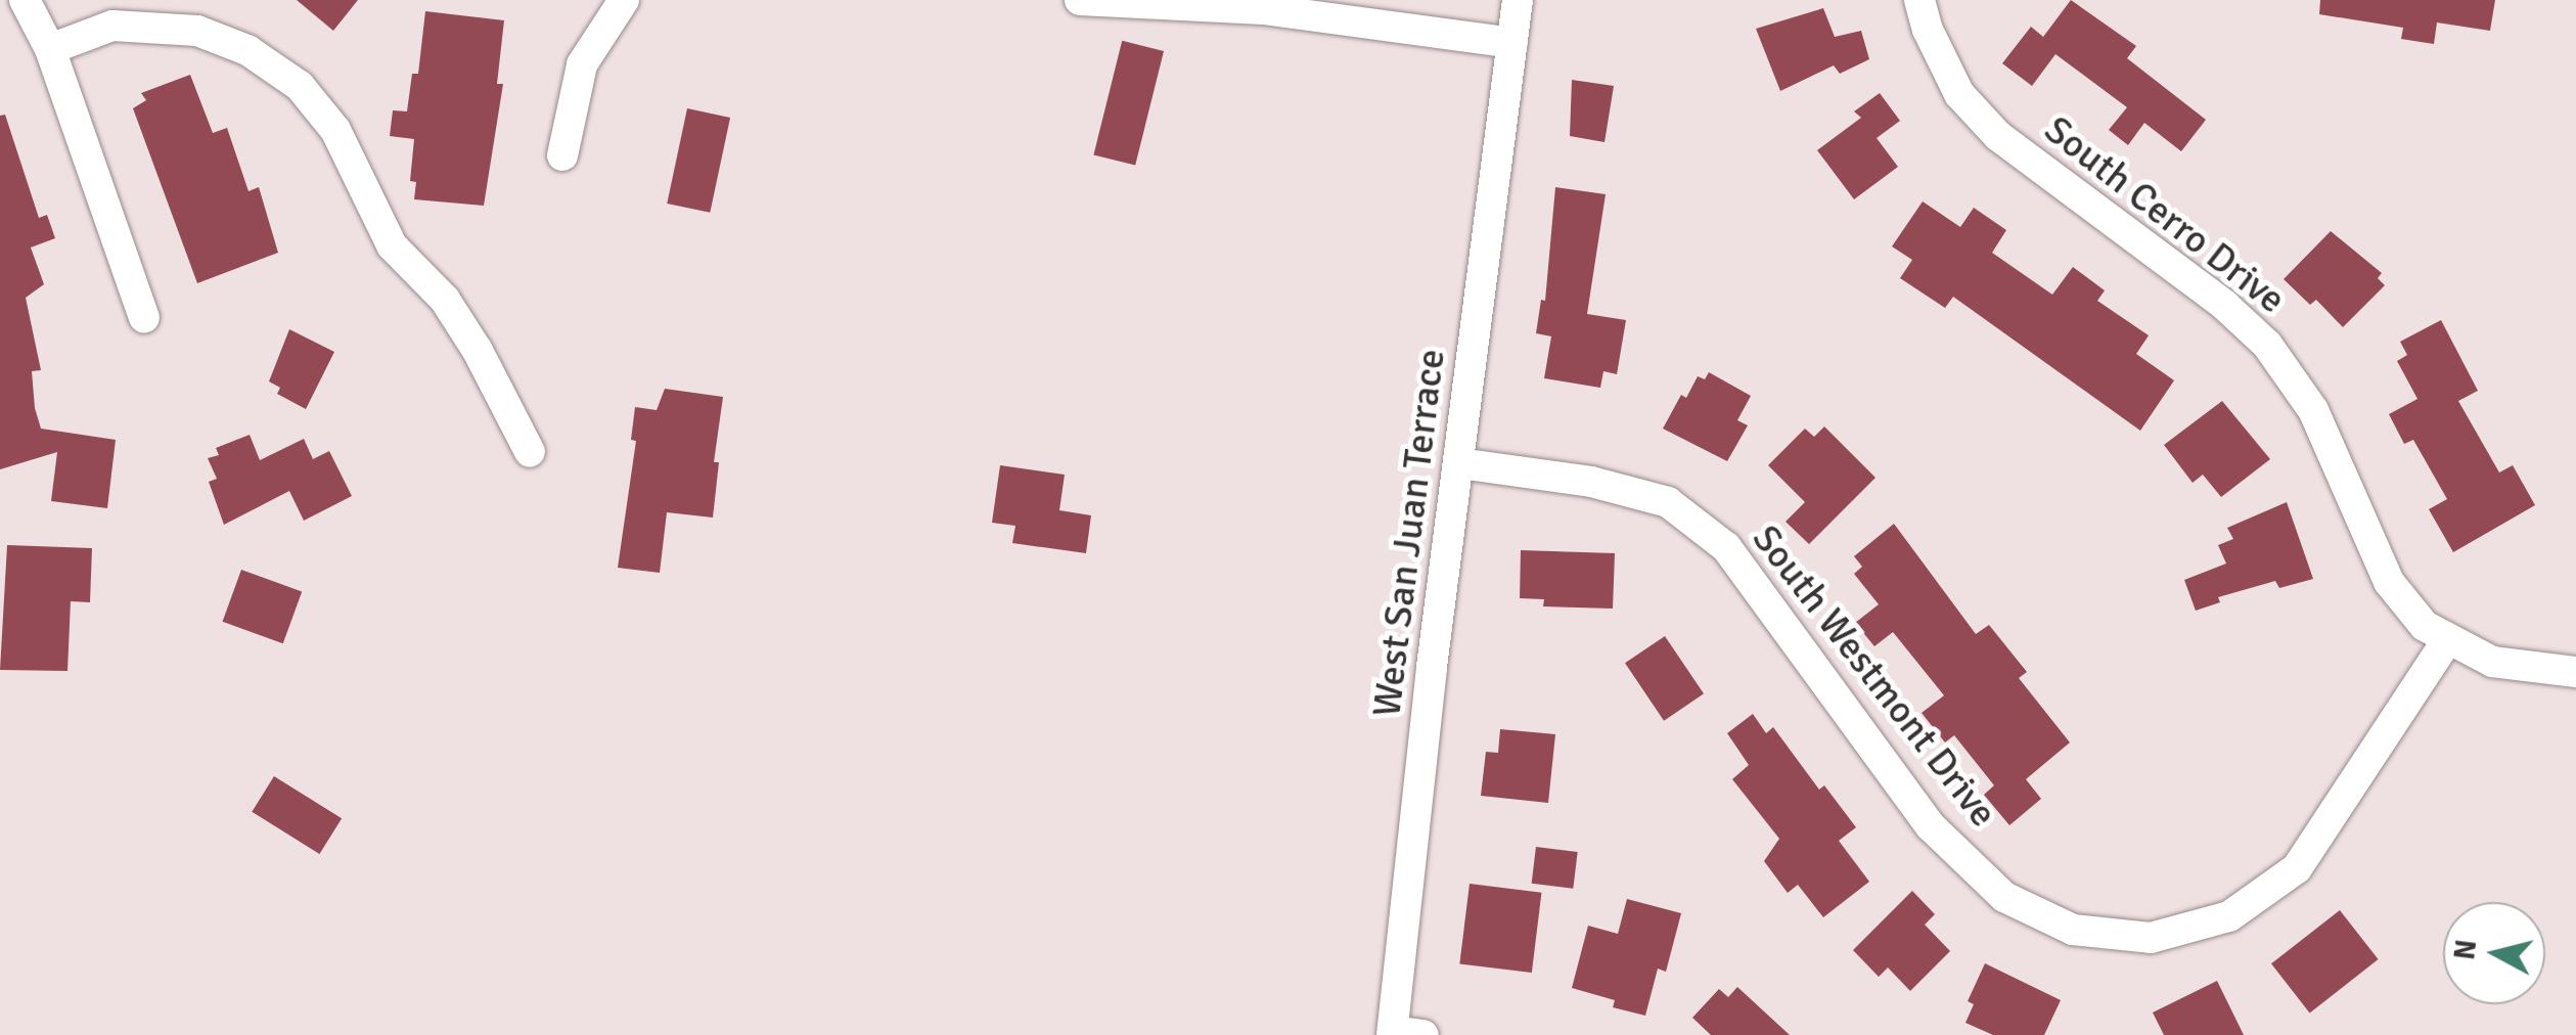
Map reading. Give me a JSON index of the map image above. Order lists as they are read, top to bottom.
{
  "streets": {
    "street": ["South Cerro Drive", "West San Juan Terrace", "South Westmont Drive"]
  },
  "crossings": [
    ["South Cerro Drive", "South Westmont Drive"],
    ["West San Juan Terrace", "South Westmont Drive"]
  ],
  "north": "left"
}
